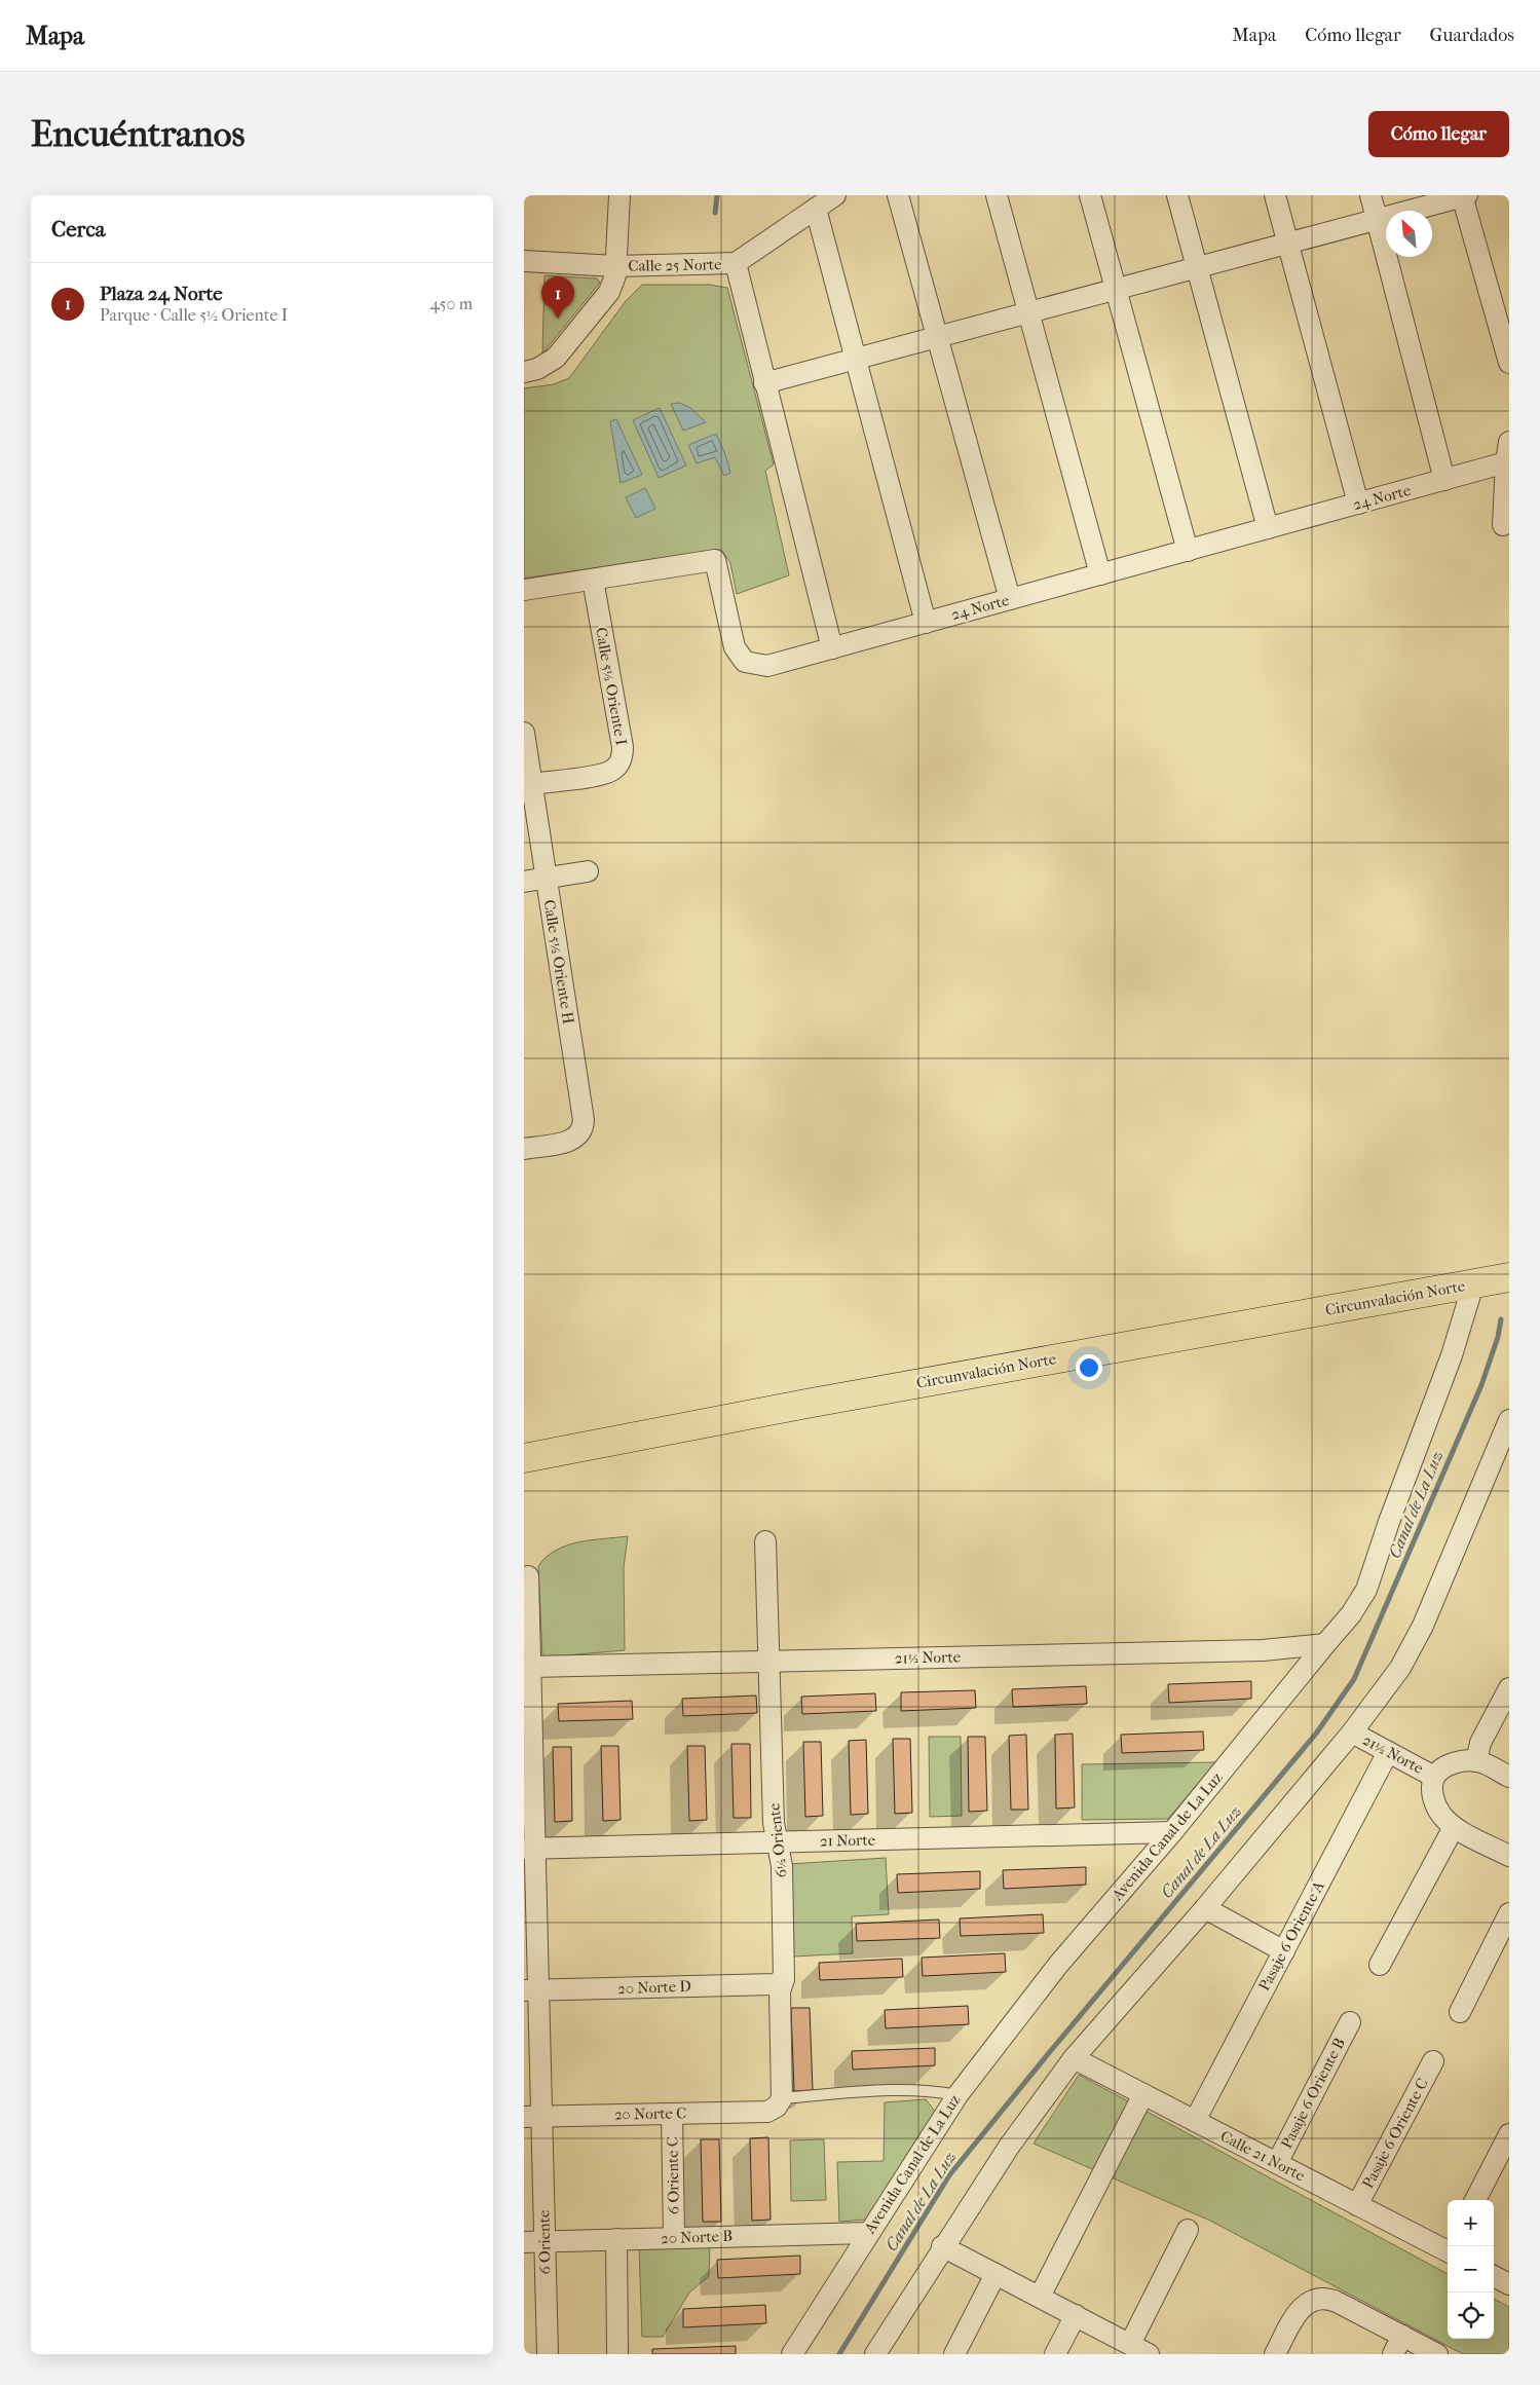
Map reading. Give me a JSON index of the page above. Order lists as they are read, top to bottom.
{
  "streets": {
    "main road": ["Circunvalación Norte"],
    "street": [
      "Calle 25 Norte",
      "24 Norte",
      "Calle 5½ Oriente I",
      "Calle 5½ Oriente H",
      "21½ Norte",
      "Avenida Canal de La Luz",
      "6½ Oriente",
      "21 Norte",
      "Pasaje 6 Oriente A",
      "20 Norte D",
      "Pasaje 6 Oriente B",
      "20 Norte C",
      "Pasaje 6 Oriente C",
      "Calle 21 Norte",
      "6 Oriente C",
      "20 Norte B",
      "6 Oriente"
    ]
  },
  "crossings": [
    ["24 Norte", "Calle 5½ Oriente I"],
    ["Calle 5½ Oriente I", "Calle 5½ Oriente H"],
    ["Circunvalación Norte", "Avenida Canal de La Luz"],
    ["21½ Norte", "Avenida Canal de La Luz"],
    ["21½ Norte", "6½ Oriente"],
    ["21½ Norte", "Pasaje 6 Oriente A"],
    ["21½ Norte", "6 Oriente"],
    ["Avenida Canal de La Luz", "21 Norte"],
    ["Avenida Canal de La Luz", "20 Norte B"],
    ["6½ Oriente", "21 Norte"],
    ["6½ Oriente", "20 Norte D"],
    ["6½ Oriente", "20 Norte C"],
    ["21 Norte", "6 Oriente"],
    ["Pasaje 6 Oriente A", "Calle 21 Norte"],
    ["20 Norte D", "6 Oriente"],
    ["Pasaje 6 Oriente B", "Calle 21 Norte"],
    ["20 Norte C", "6 Oriente C"],
    ["20 Norte C", "6 Oriente"],
    ["Pasaje 6 Oriente C", "Calle 21 Norte"],
    ["6 Oriente C", "20 Norte B"],
    ["20 Norte B", "6 Oriente"]
  ],
  "water": ["Canal de La Luz"],
  "north": "top left",
  "page": {
    "header": "Mapa",
    "nav": ["Mapa", "Cómo llegar", "Guardados"],
    "buttons": "Cómo llegar",
    "title": "Encuéntranos",
    "heading": "Cerca",
    "list": [
      {
        "mark": "1",
        "name": "Plaza 24 Norte",
        "note": "Parque · Calle 5½ Oriente I",
        "value": "450 m"
      }
    ],
    "pins": "1",
    "map_buttons": ["+", "−"]
  }
}
